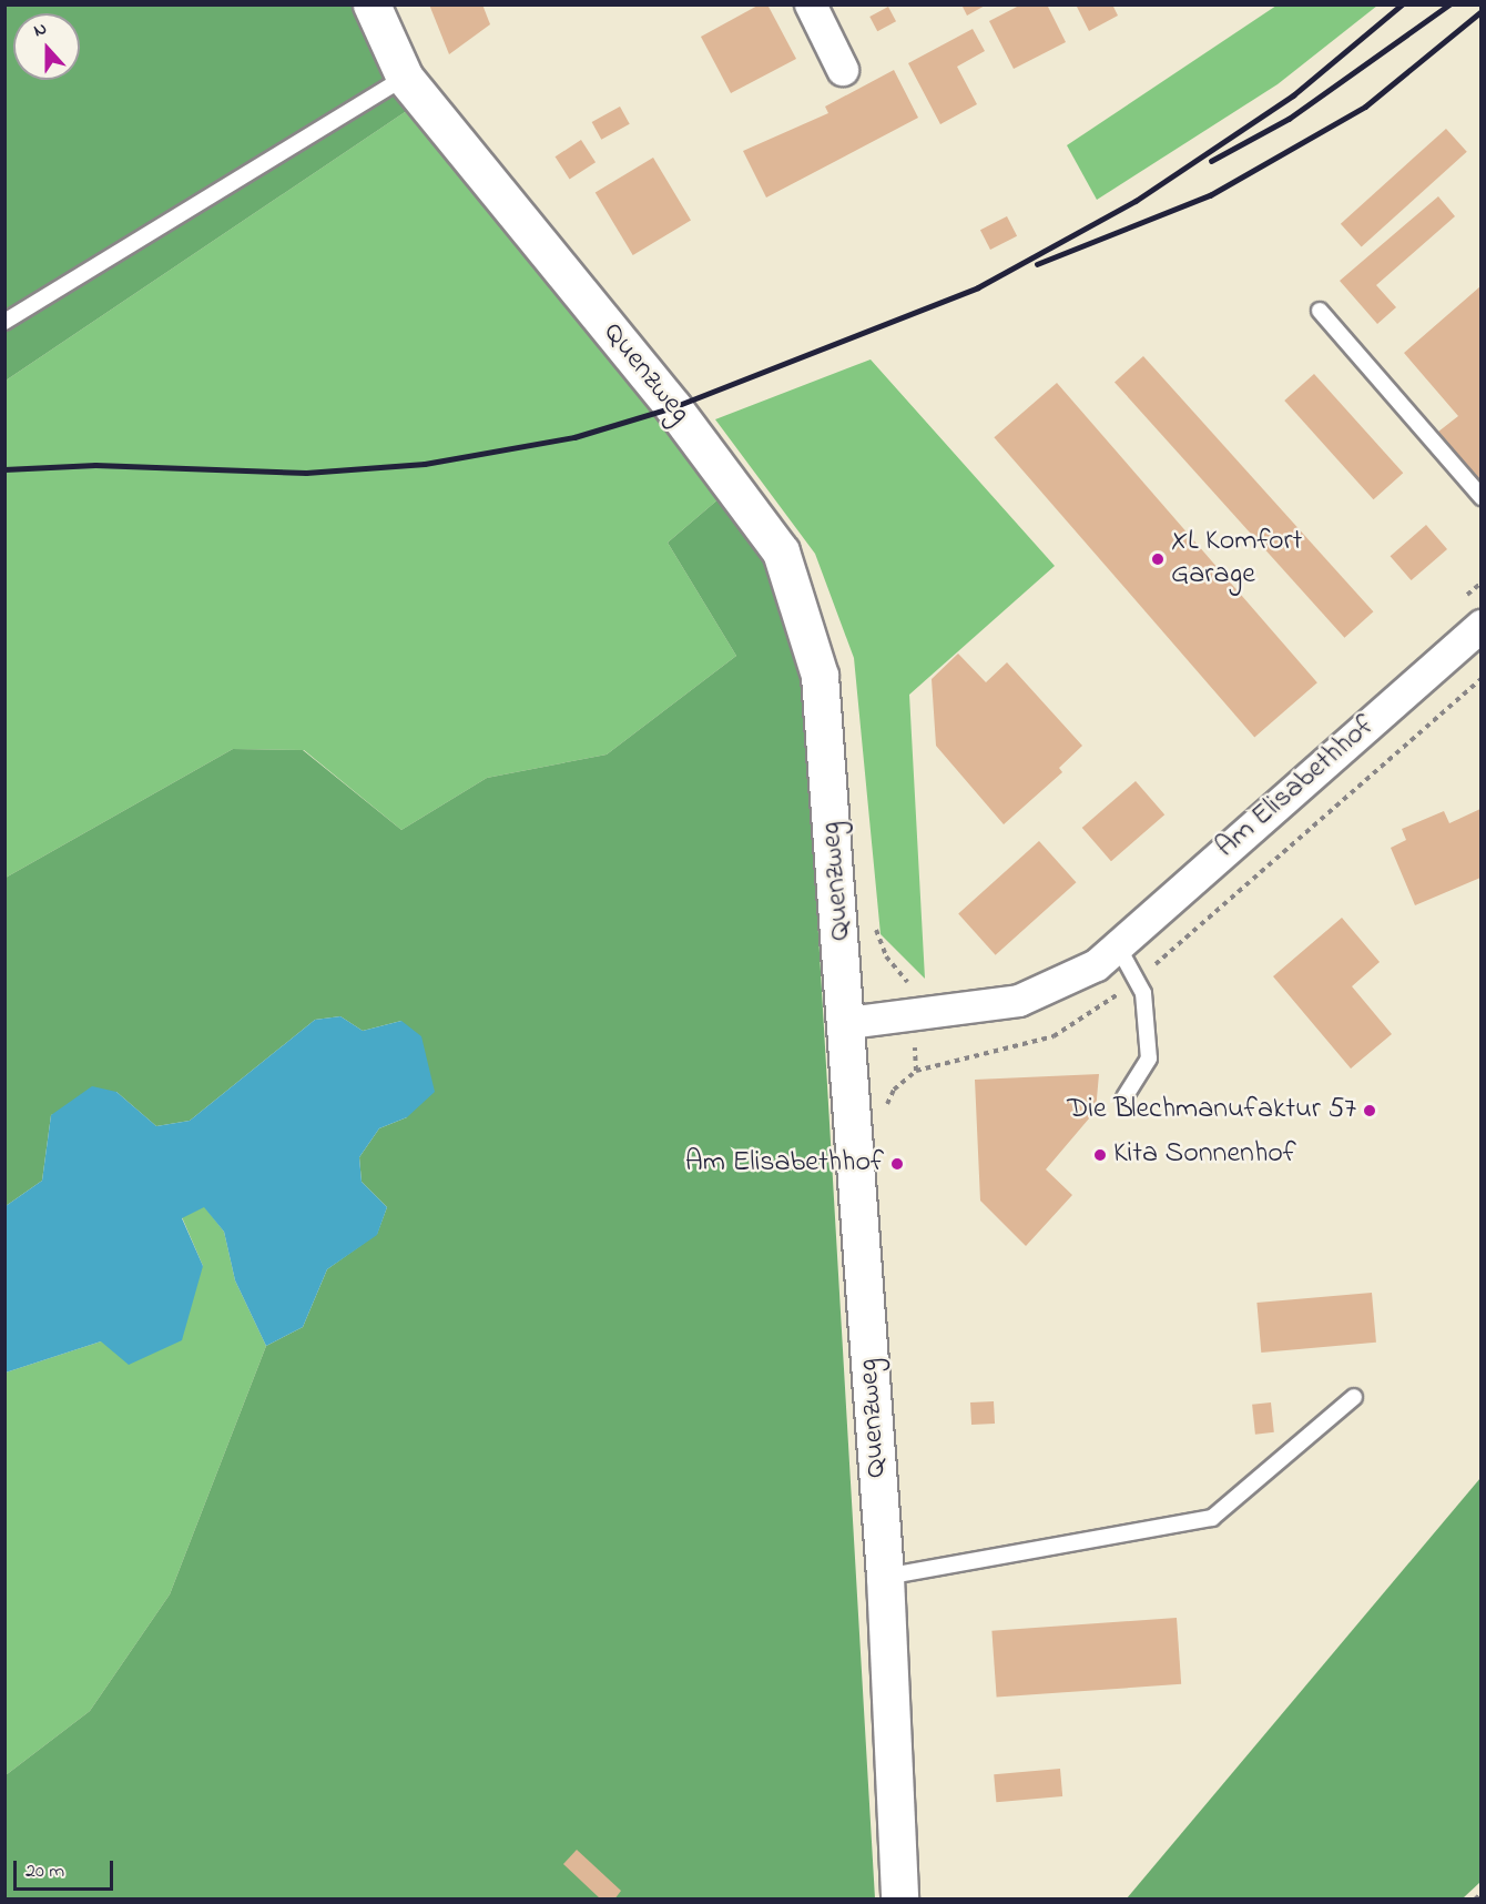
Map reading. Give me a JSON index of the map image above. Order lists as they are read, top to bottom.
{
  "streets": {
    "street": ["Quenzweg", "Am Elisabethhof"]
  },
  "crossings": [
    ["Quenzweg", "Am Elisabethhof"]
  ],
  "places": [
    "XL Komfort Garage",
    "Die Blechmanufaktur 57",
    "Kita Sonnenhof",
    "Am Elisabethhof"
  ],
  "scale_bar": "20 m",
  "north": "top"
}
